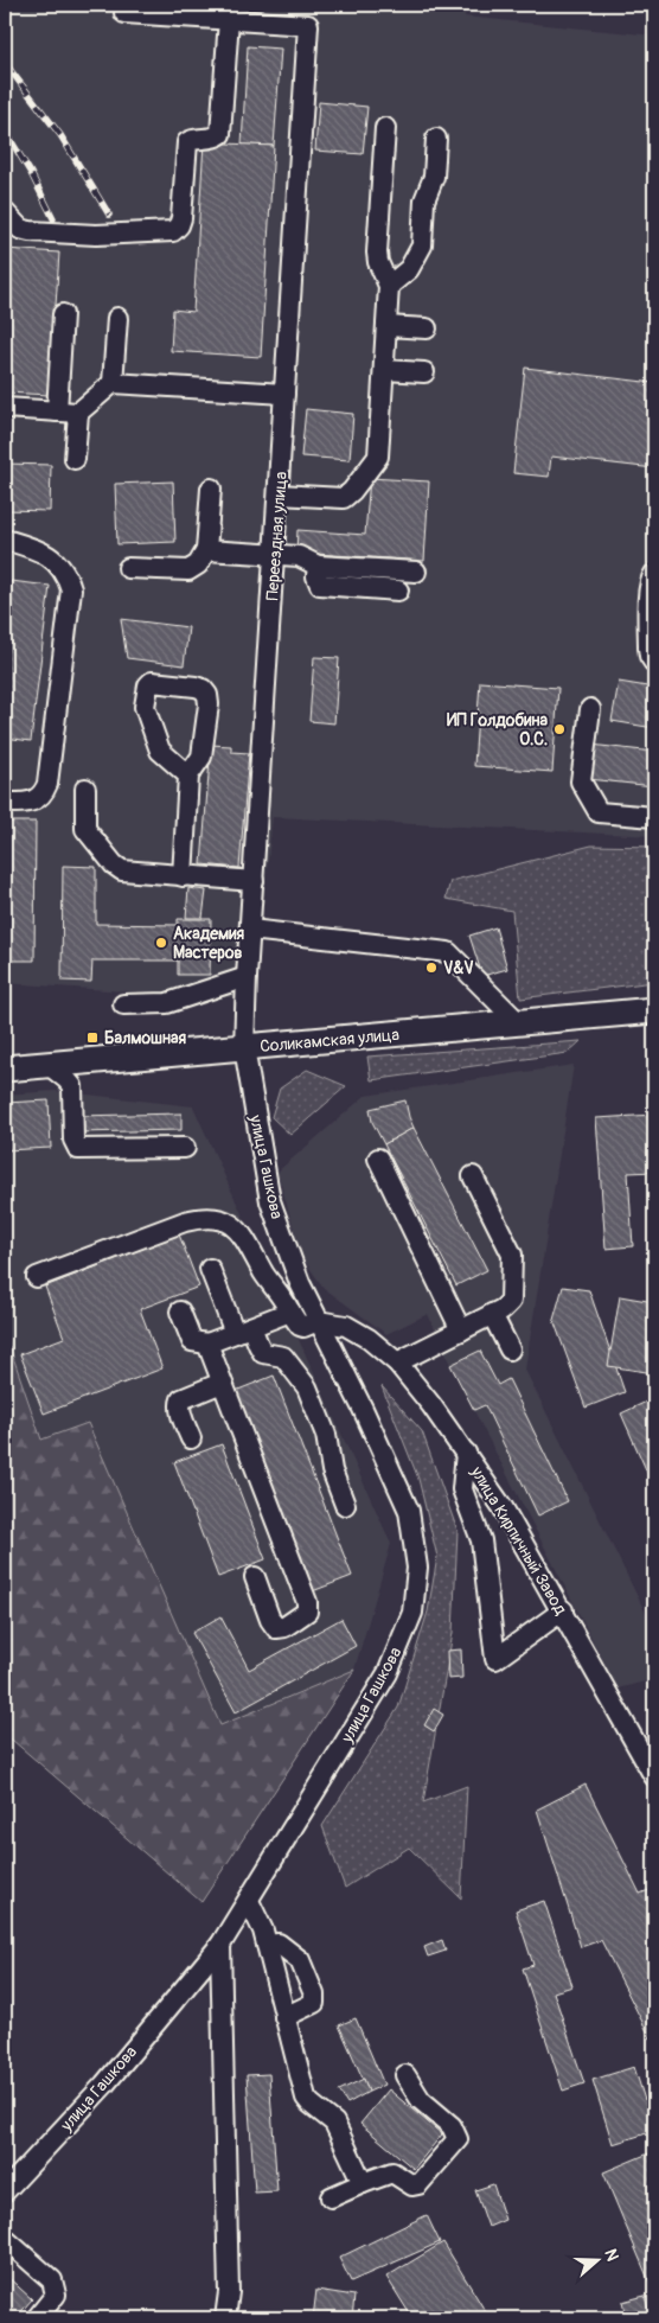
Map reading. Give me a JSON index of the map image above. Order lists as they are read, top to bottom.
{
  "streets": {
    "main road": ["Соликамская улица"],
    "street": ["Переездная улица", "улица Гашкова", "улица Кирпичный Завод"]
  },
  "crossings": [
    ["Переездная улица", "Соликамская улица"],
    ["Переездная улица", "улица Гашкова"],
    ["Соликамская улица", "улица Гашкова"],
    ["улица Гашкова", "улица Кирпичный Завод"]
  ],
  "places": {
    "other": ["ИП Голдобина О.С.", "Академия Мастеров", "V&V"],
    "transit": ["Балмошная"]
  },
  "north": "right"
}
